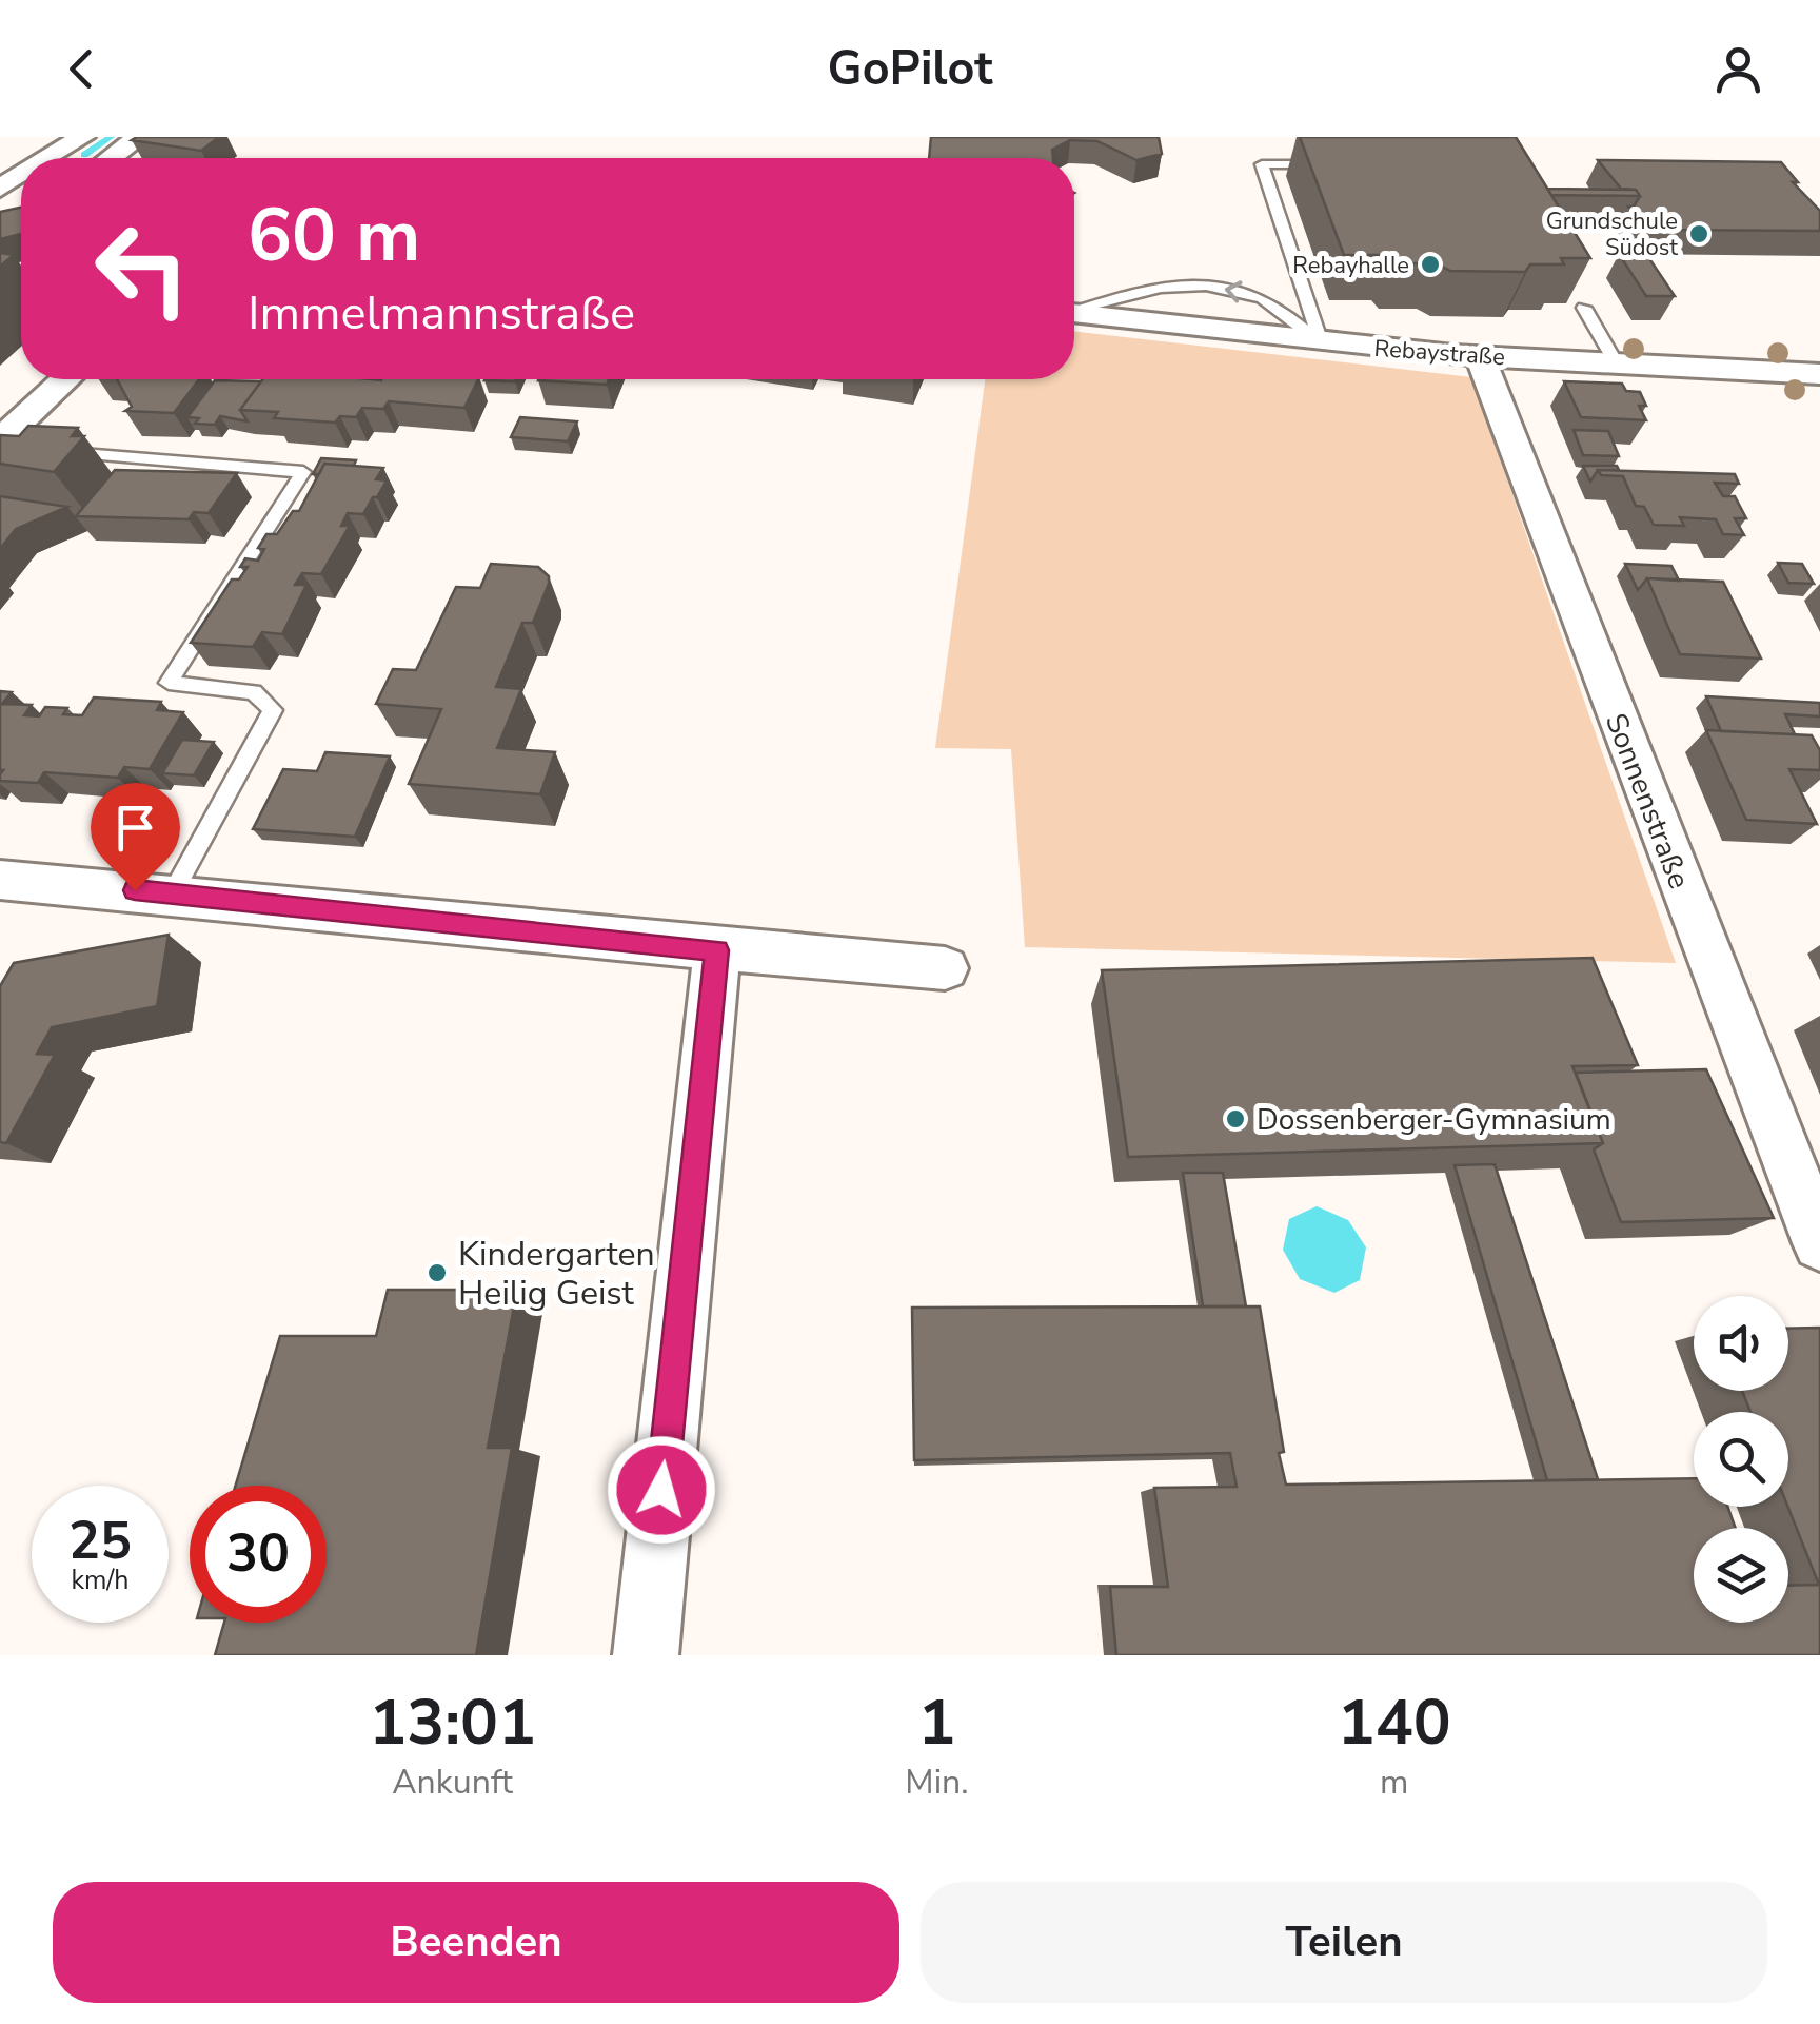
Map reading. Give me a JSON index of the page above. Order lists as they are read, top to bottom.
{
  "streets": {
    "street": ["Rebaystraße", "Sonnenstraße"]
  },
  "crossings": [
    ["Rebaystraße", "Sonnenstraße"]
  ],
  "places": [
    "Grundschule Südost",
    "Rebayhalle",
    "Dossenberger-Gymnasium",
    "Kindergarten Heilig Geist"
  ],
  "page": {
    "header": "GoPilot",
    "turn": ["60 m", "Immelmannstraße"],
    "speed": "25 km/h",
    "limit": "30",
    "eta": [
      "13:01",
      "Ankunft",
      "1",
      "Min.",
      "140",
      "m"
    ],
    "buttons": ["Beenden", "Teilen"]
  }
}
